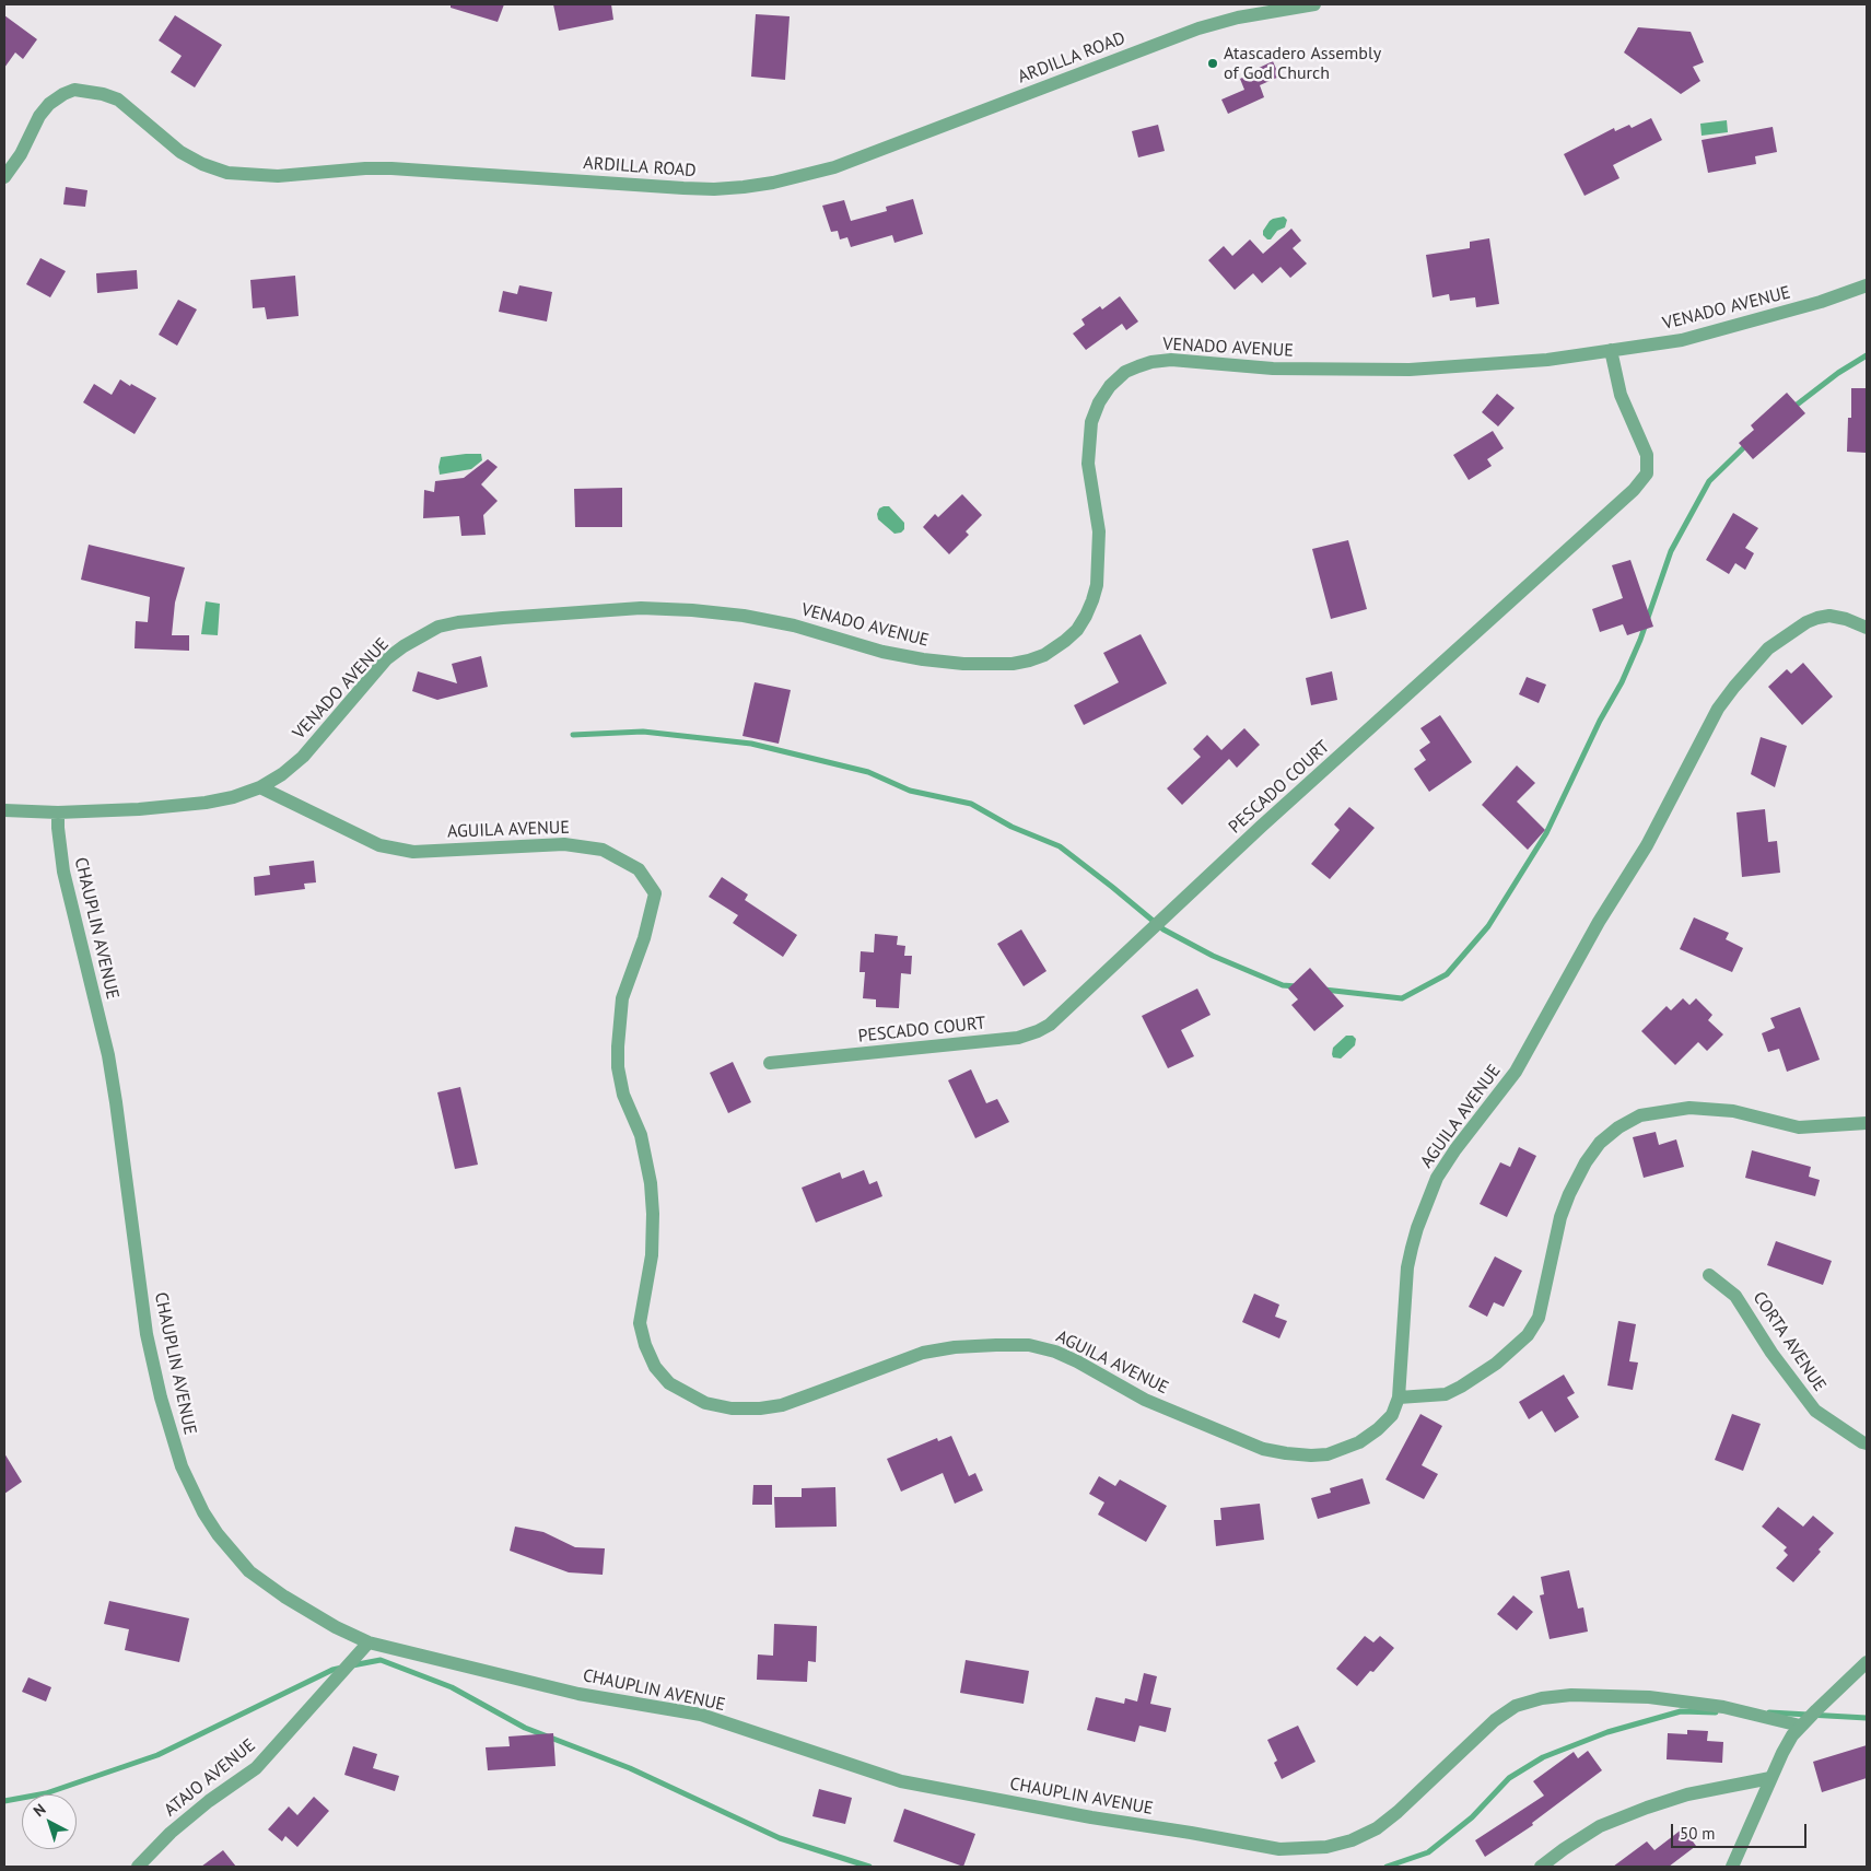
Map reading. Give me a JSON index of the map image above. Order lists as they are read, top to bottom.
{
  "streets": {
    "street": [
      "ARDILLA ROAD",
      "VENADO AVENUE",
      "PESCADO COURT",
      "AGUILA AVENUE",
      "CHAUPLIN AVENUE",
      "CORTA AVENUE",
      "ATAJO AVENUE"
    ]
  },
  "crossings": [
    ["VENADO AVENUE", "PESCADO COURT"],
    ["VENADO AVENUE", "AGUILA AVENUE"],
    ["VENADO AVENUE", "CHAUPLIN AVENUE"],
    ["CHAUPLIN AVENUE", "ATAJO AVENUE"]
  ],
  "places": ["Atascadero Assembly of God Church"],
  "scale_bar": "50 m",
  "north": "top left"
}
